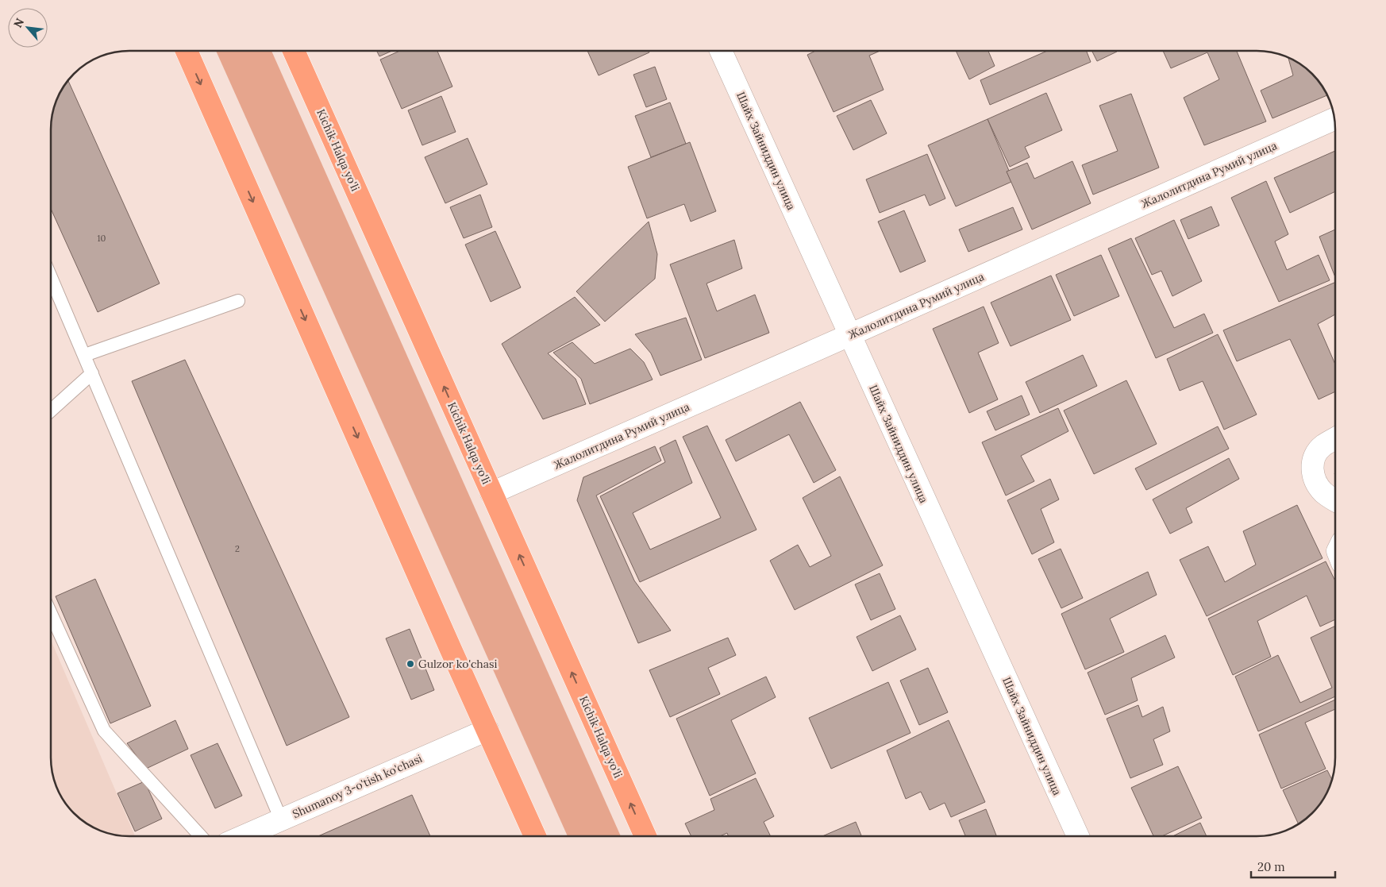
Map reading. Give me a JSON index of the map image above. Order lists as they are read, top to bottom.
{
  "streets": {
    "highway": ["Kichik Halqa yo'li"],
    "street": ["Шайх Зайниддин улица", "Жалолитдина Румий улица", "Shumanoy 3-o'tish ko'chasi"]
  },
  "crossings": [
    ["Kichik Halqa yo'li", "Жалолитдина Румий улица"],
    ["Шайх Зайниддин улица", "Жалолитдина Румий улица"]
  ],
  "places": ["Gulzor ko'chasi"],
  "house_numbers": ["10", "2"],
  "scale_bar": "20 m",
  "north": "top left"
}
